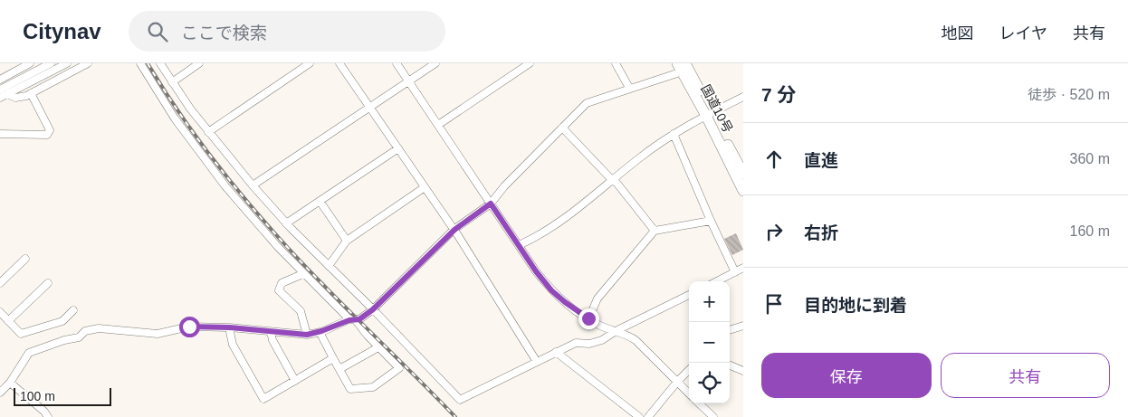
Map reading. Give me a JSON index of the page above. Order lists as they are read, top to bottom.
{
  "streets": {
    "highway": ["国道10号"]
  },
  "scale_bar": "100 m",
  "page": {
    "header": "Citynav",
    "search": "ここで検索",
    "nav": ["地図", "レイヤ", "共有"],
    "heading": ["7 分", "徒歩 · 520 m"],
    "list": [
      ["直進", "360 m"],
      ["右折", "160 m"],
      "目的地に到着"
    ],
    "map_buttons": ["+", "−"],
    "buttons": ["保存", "共有"],
    "scale": "100 m"
  }
}
